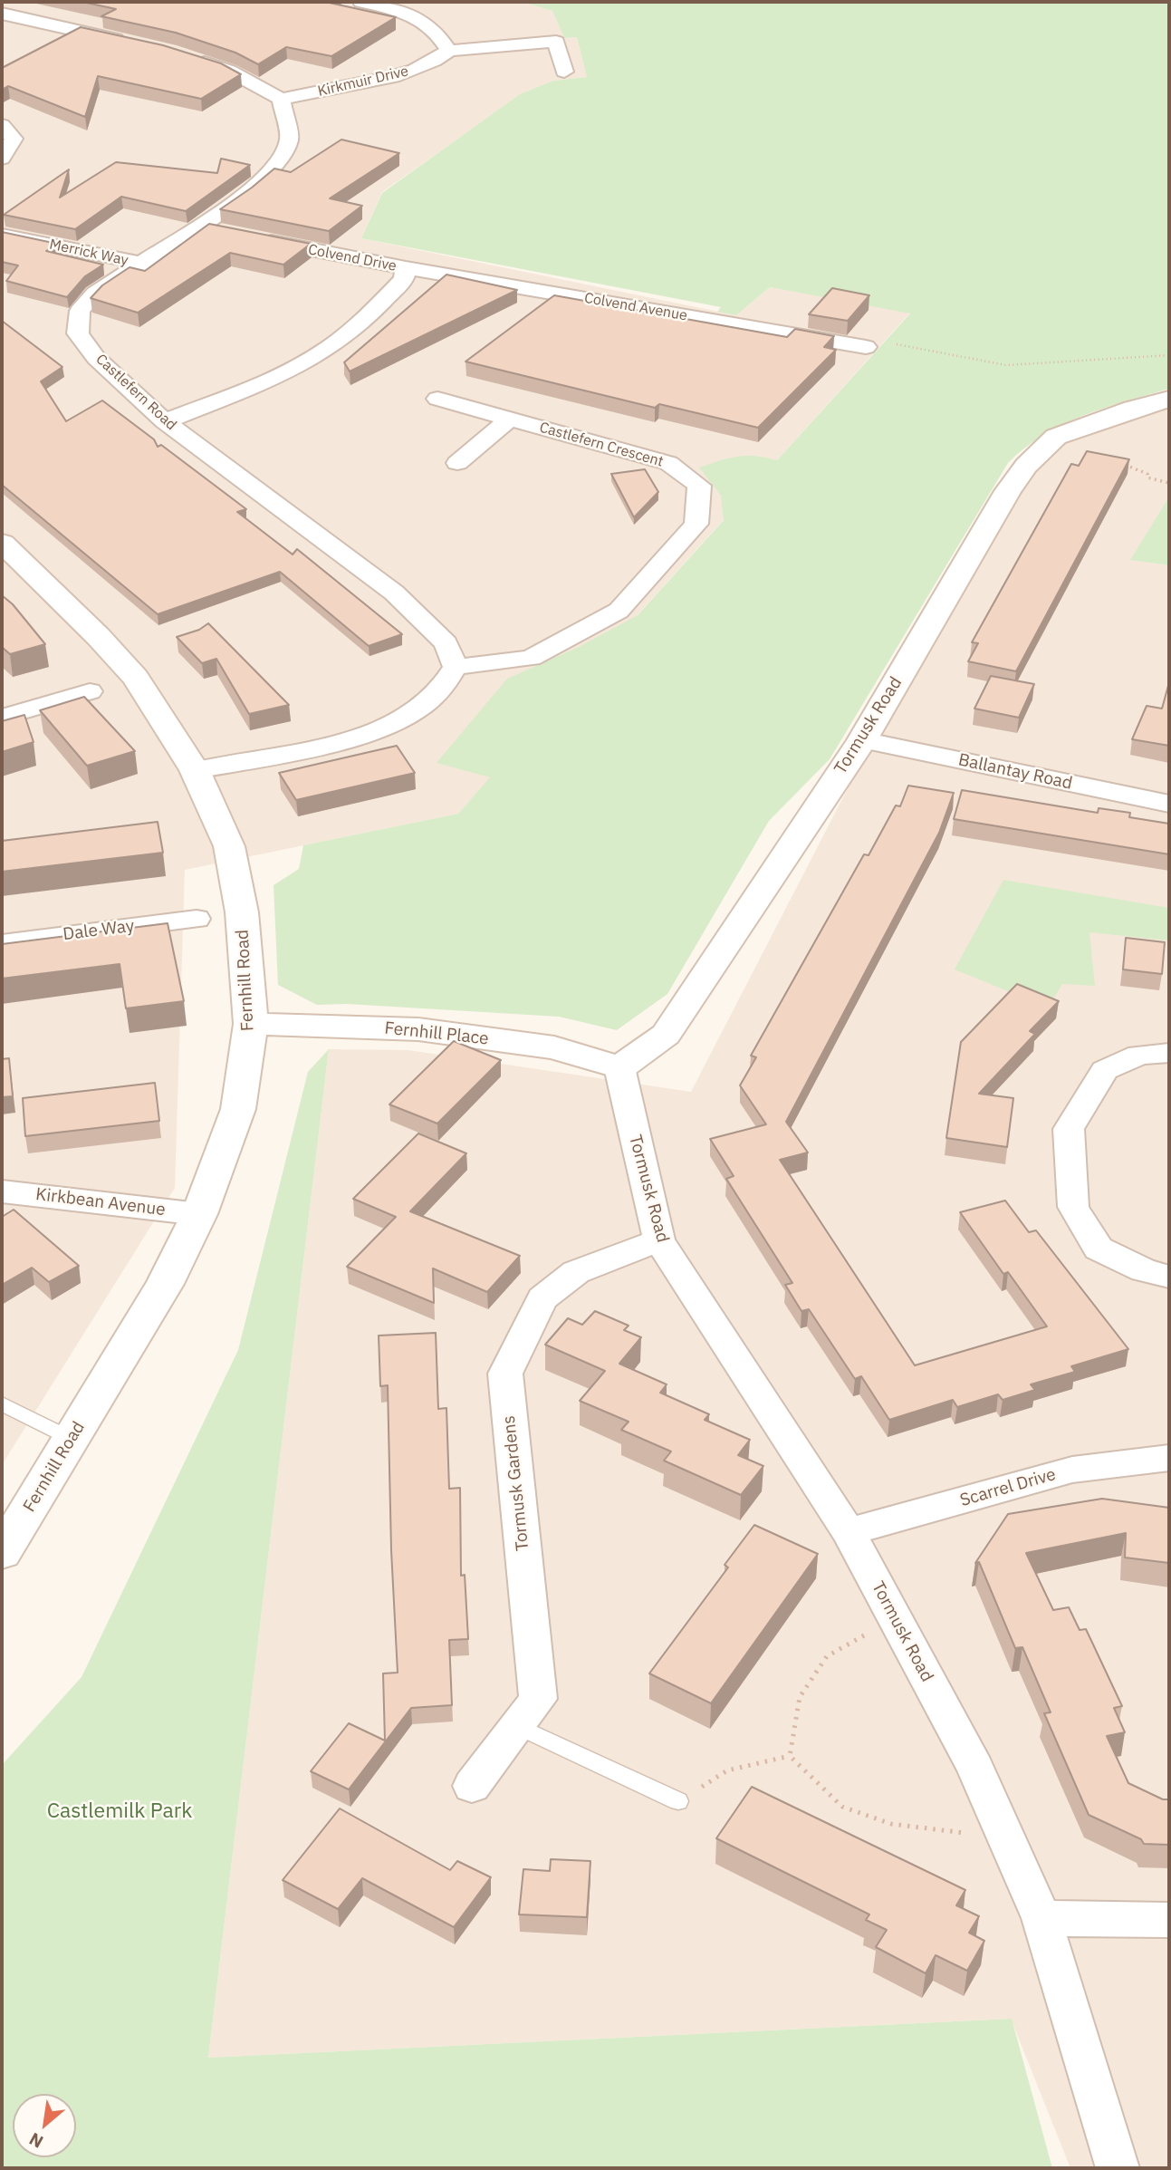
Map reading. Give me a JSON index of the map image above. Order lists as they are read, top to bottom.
{
  "streets": {
    "street": [
      "Kirkmuir Drive",
      "Merrick Way",
      "Colvend Drive",
      "Colvend Avenue",
      "Castlefern Road",
      "Castlefern Crescent",
      "Tormusk Road",
      "Ballantay Road",
      "Dale Way",
      "Fernhill Road",
      "Fernhill Place",
      "Kirkbean Avenue",
      "Tormusk Gardens",
      "Scarrel Drive"
    ]
  },
  "crossings": [
    ["Kirkmuir Drive", "Castlefern Road"],
    ["Merrick Way", "Castlefern Road"],
    ["Colvend Drive", "Colvend Avenue"],
    ["Colvend Drive", "Castlefern Road"],
    ["Castlefern Road", "Castlefern Crescent"],
    ["Tormusk Road", "Ballantay Road"],
    ["Tormusk Road", "Fernhill Place"],
    ["Tormusk Road", "Tormusk Gardens"],
    ["Tormusk Road", "Scarrel Drive"],
    ["Fernhill Road", "Fernhill Place"],
    ["Fernhill Road", "Kirkbean Avenue"]
  ],
  "parks": ["Castlemilk Park"],
  "north": "bottom left"
}
